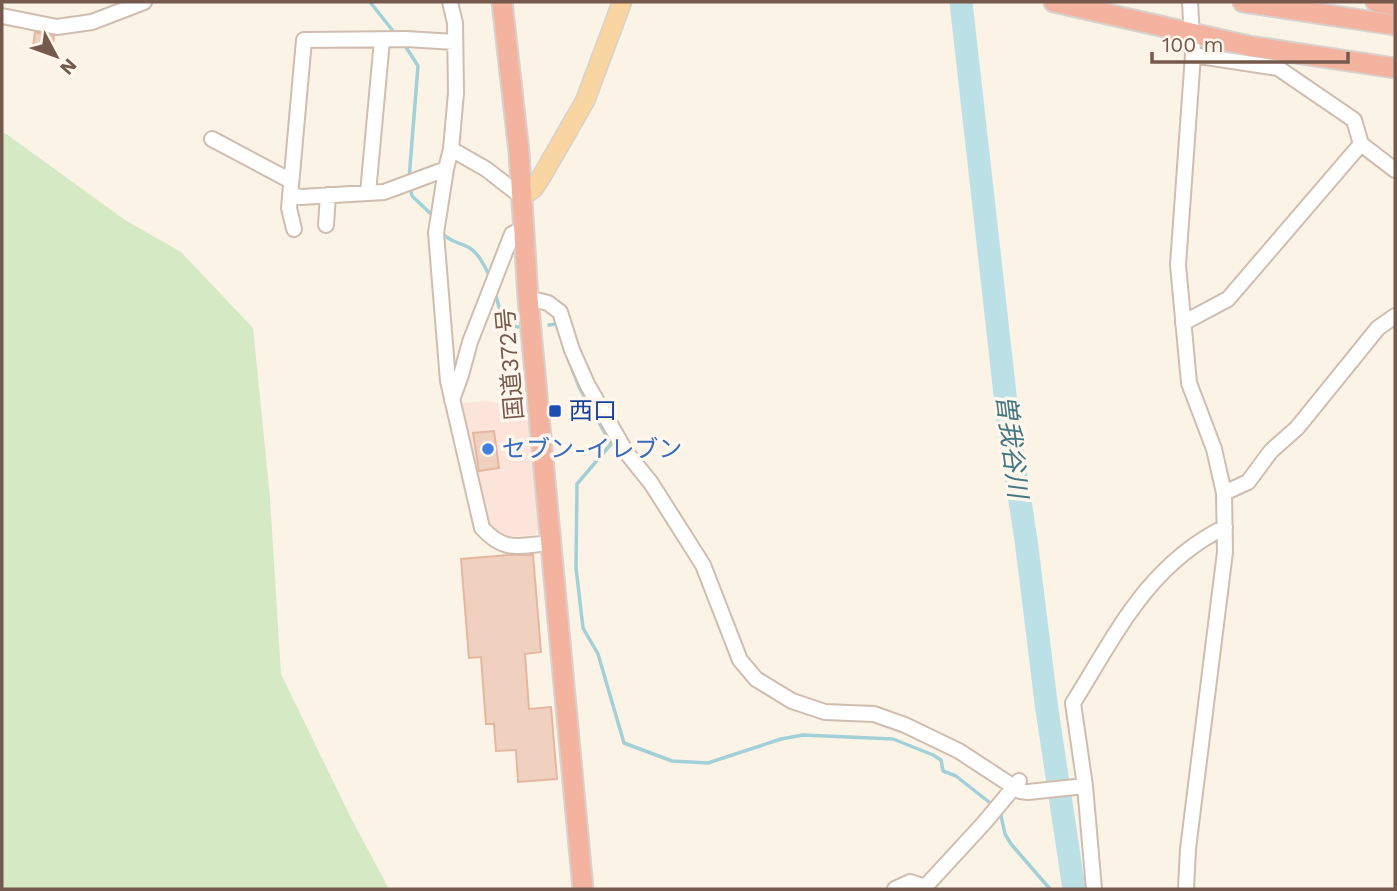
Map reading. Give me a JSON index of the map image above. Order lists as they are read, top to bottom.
{
  "streets": {
    "highway": ["国道372号"]
  },
  "water": ["曽我谷川"],
  "places": {
    "transit": ["西口"],
    "other": ["セブン-イレブン"]
  },
  "scale_bar": "100 m",
  "north": "bottom right"
}
